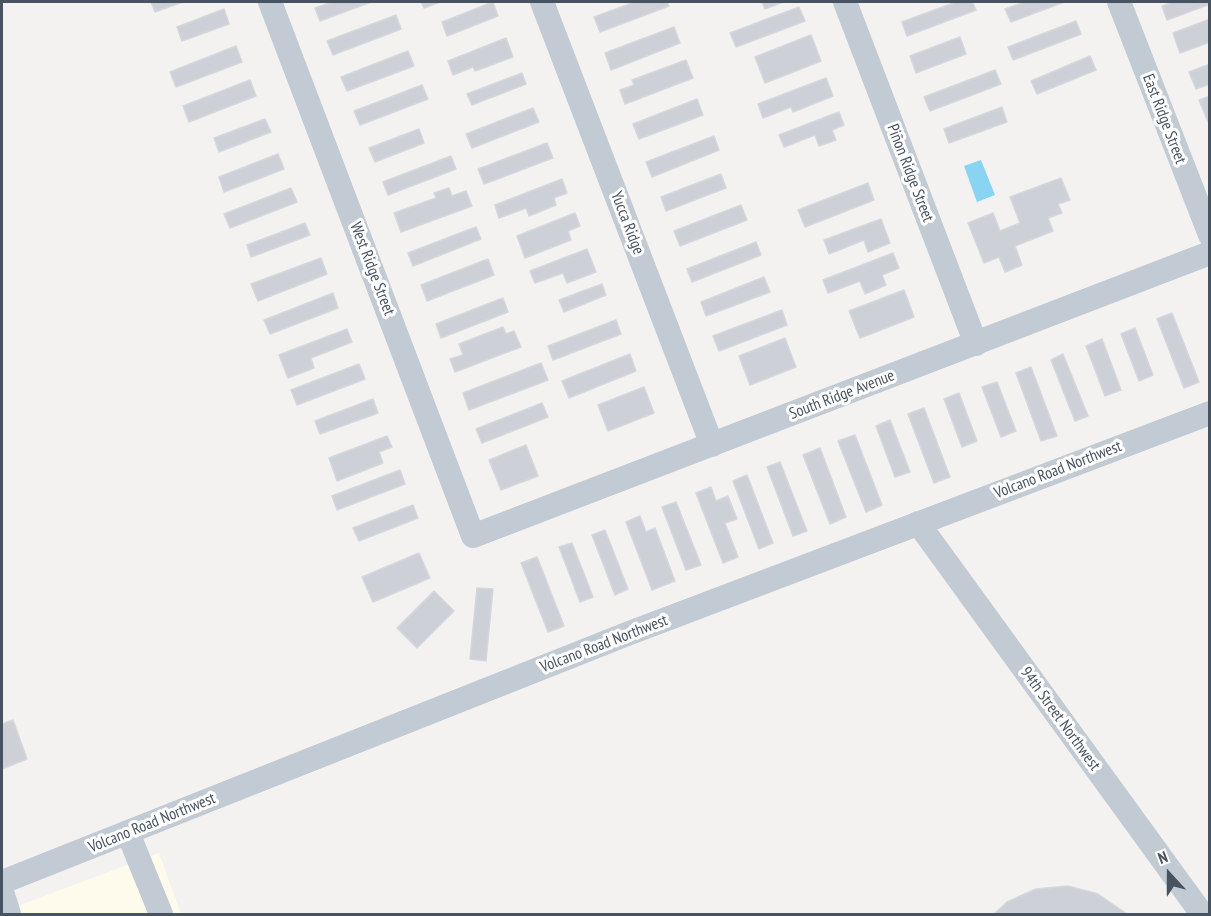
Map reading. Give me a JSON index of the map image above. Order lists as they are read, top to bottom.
{
  "streets": {
    "street": [
      "East Ridge Street",
      "Piñon Ridge Street",
      "Yucca Ridge",
      "West Ridge Street",
      "South Ridge Avenue",
      "Volcano Road Northwest",
      "94th Street Northwest"
    ]
  },
  "crossings": [
    ["Piñon Ridge Street", "South Ridge Avenue"],
    ["Yucca Ridge", "South Ridge Avenue"],
    ["West Ridge Street", "South Ridge Avenue"],
    ["Volcano Road Northwest", "94th Street Northwest"]
  ],
  "north": "top"
}
